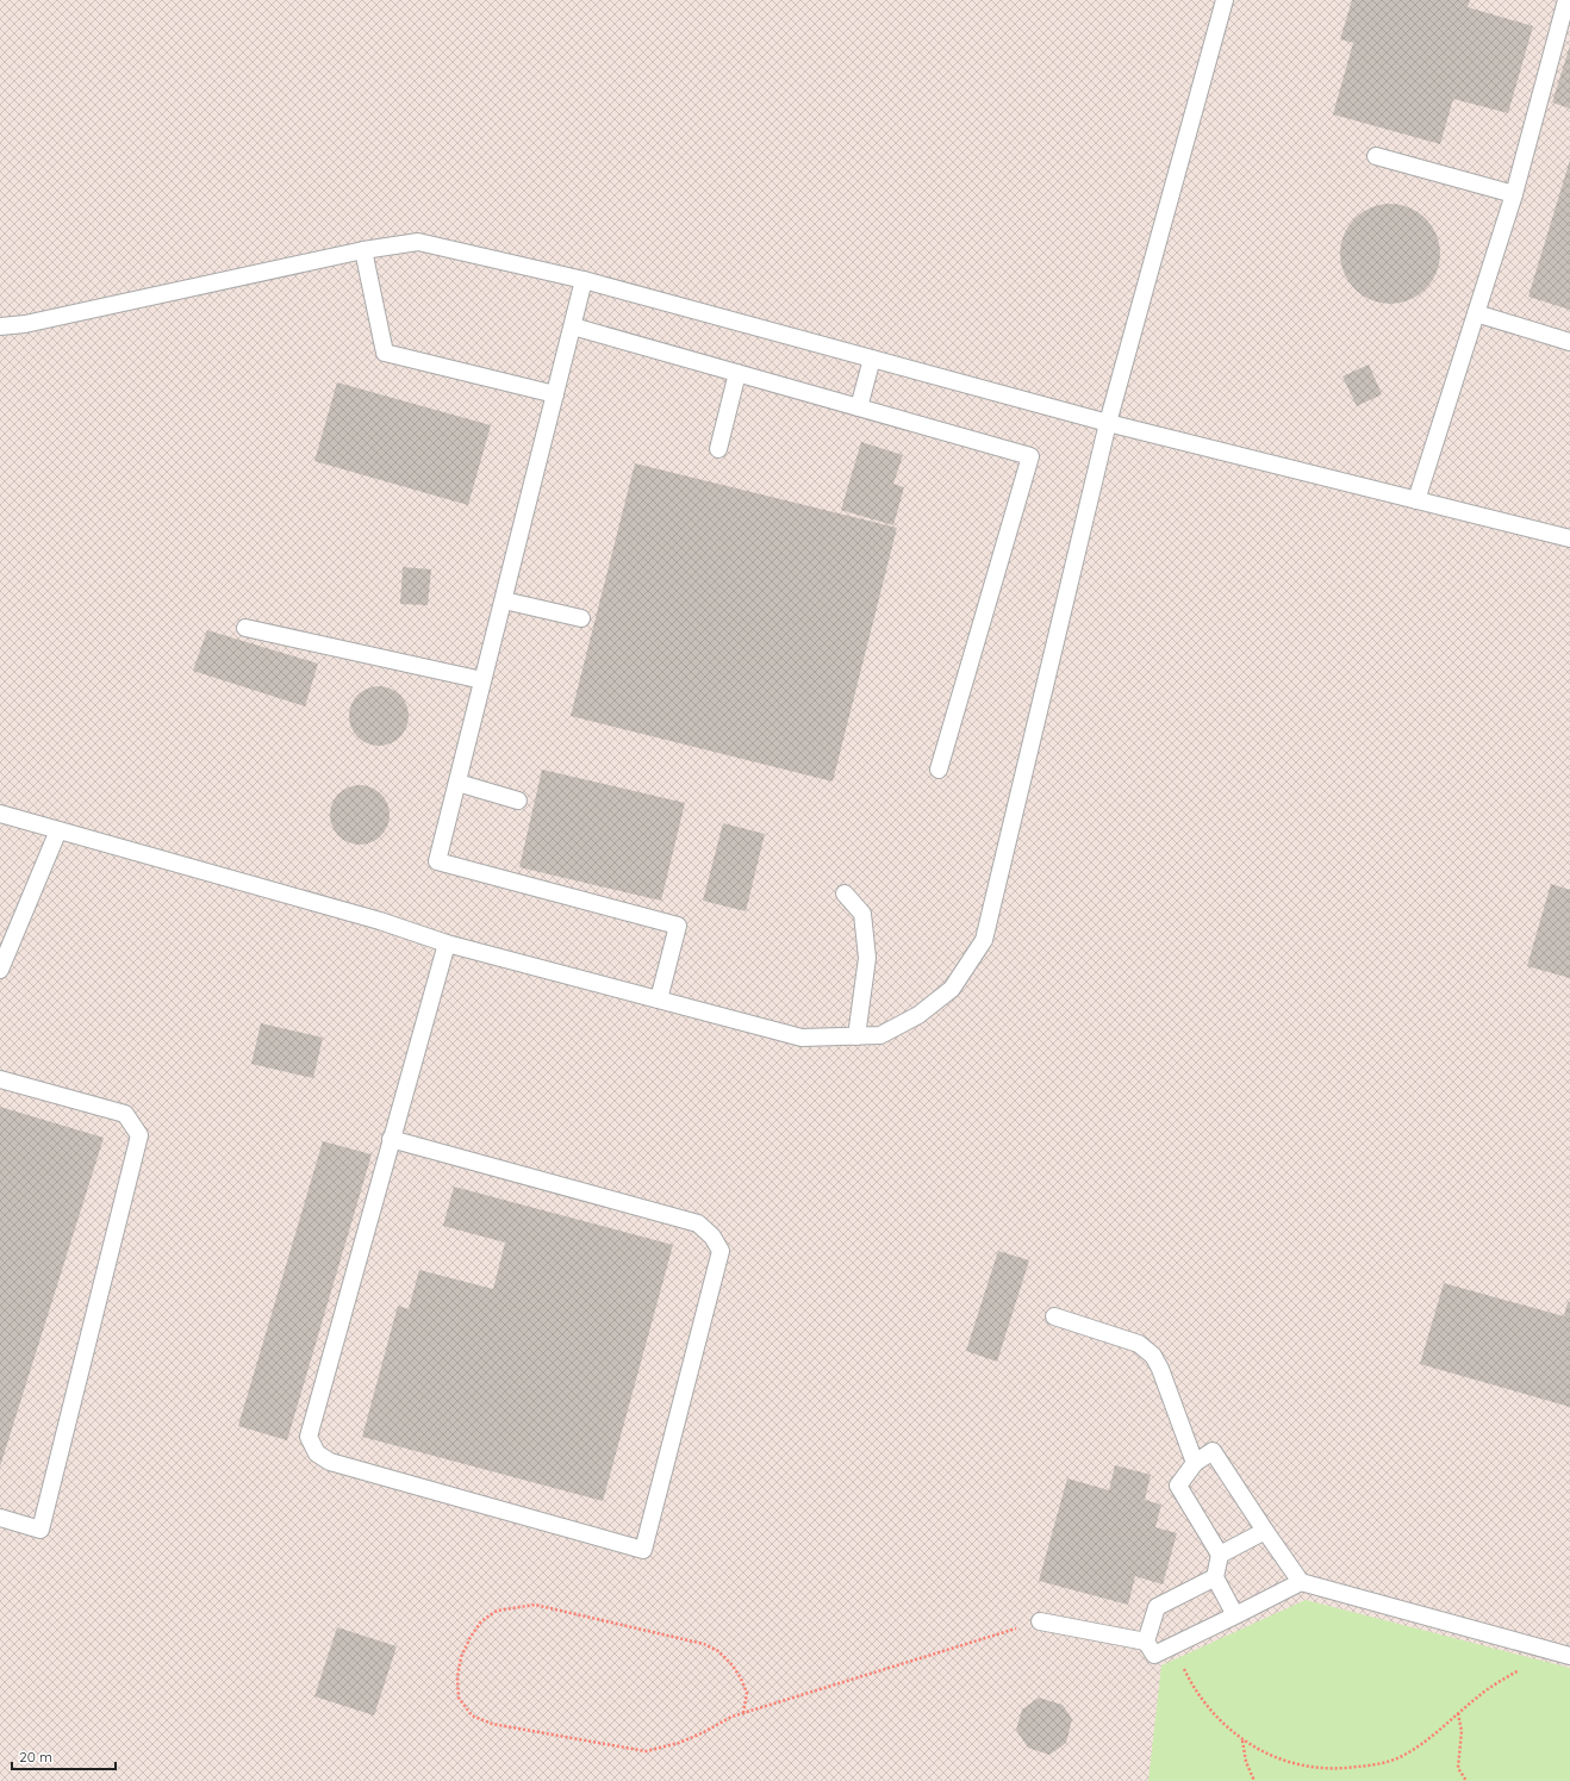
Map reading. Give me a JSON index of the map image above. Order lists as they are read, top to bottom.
{
  "scale_bar": "20 m"
}
